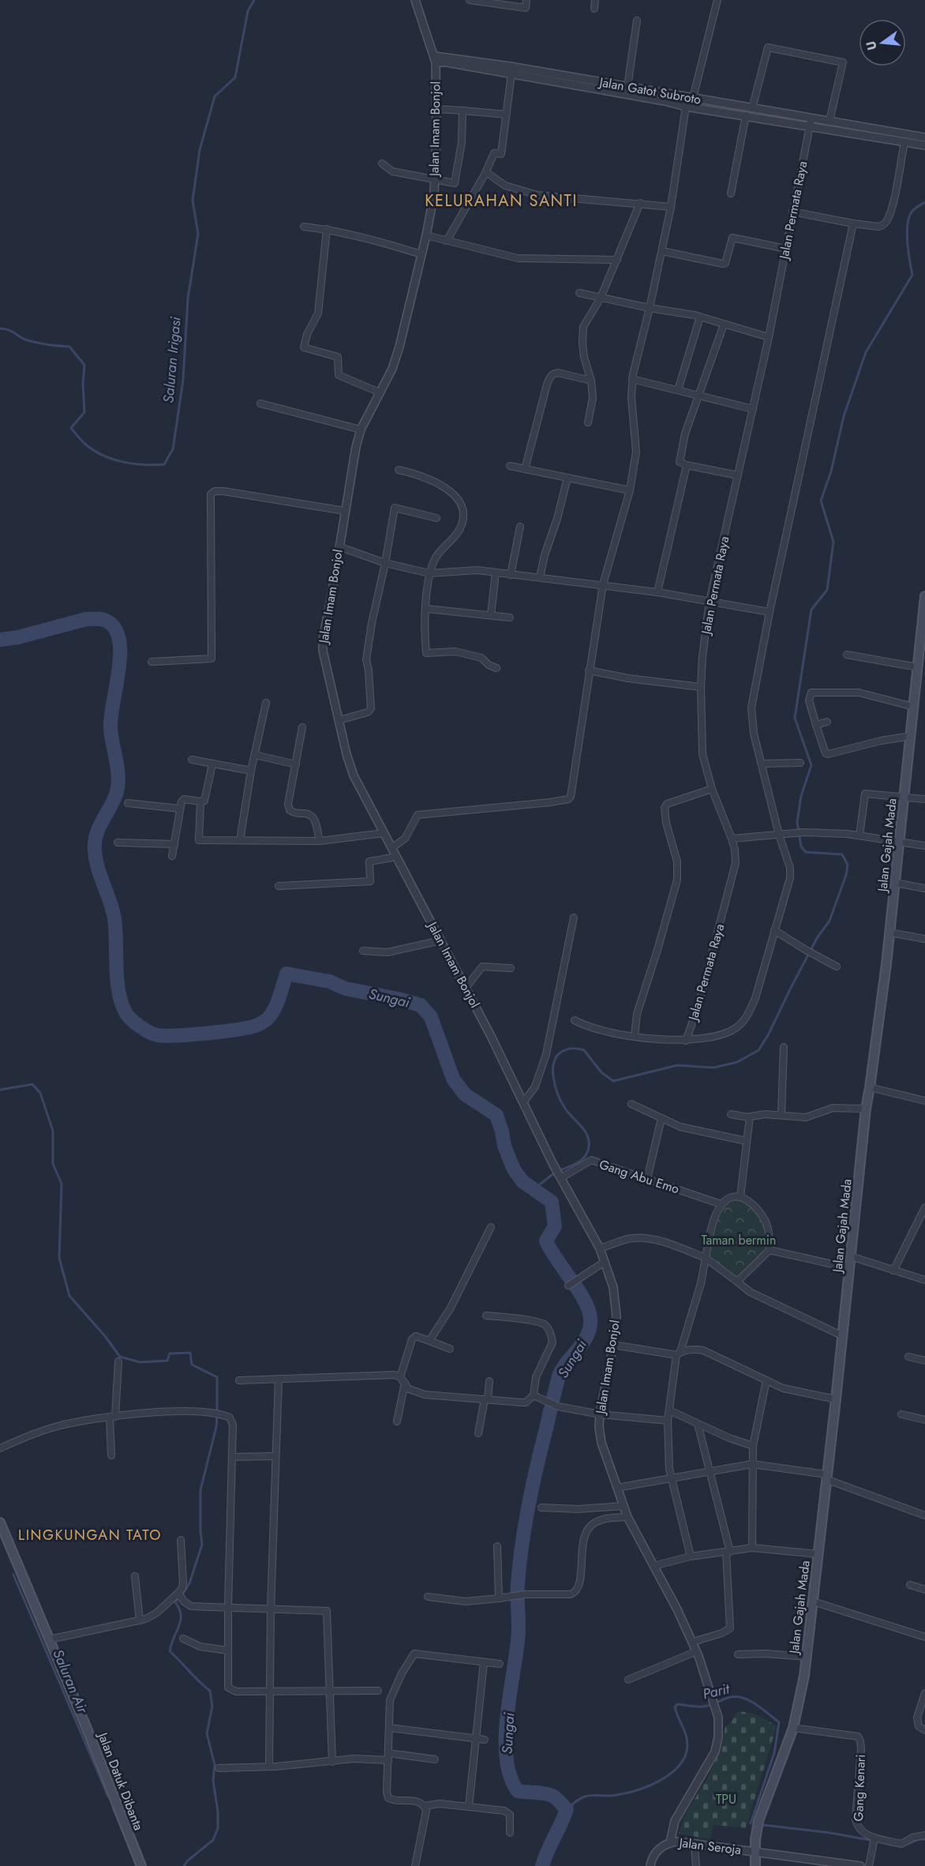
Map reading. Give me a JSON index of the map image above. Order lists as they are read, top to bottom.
{
  "streets": {
    "main road": ["Jalan Gajah Mada", "Jalan Datuk Dibanta"],
    "street": [
      "Jalan Gatot Subroto",
      "Jalan Imam Bonjol",
      "Jalan Permata Raya",
      "Gang Abu Emo",
      "Gang Kenari",
      "Jalan Seroja"
    ]
  },
  "crossings": [
    ["Jalan Gatot Subroto", "Jalan Imam Bonjol"],
    ["Jalan Gatot Subroto", "Jalan Permata Raya"],
    ["Jalan Imam Bonjol", "Gang Abu Emo"],
    ["Jalan Imam Bonjol", "Jalan Seroja"],
    ["Jalan Gajah Mada", "Gang Kenari"],
    ["Jalan Gajah Mada", "Jalan Seroja"]
  ],
  "districts": ["KELURAHAN SANTI", "LINGKUNGAN TATO"],
  "water": [
    "Saluran Irigasi",
    "Sungai",
    "Saluran Air",
    "Parit"
  ],
  "parks": ["Taman bermin", "TPU"],
  "north": "left"
}
